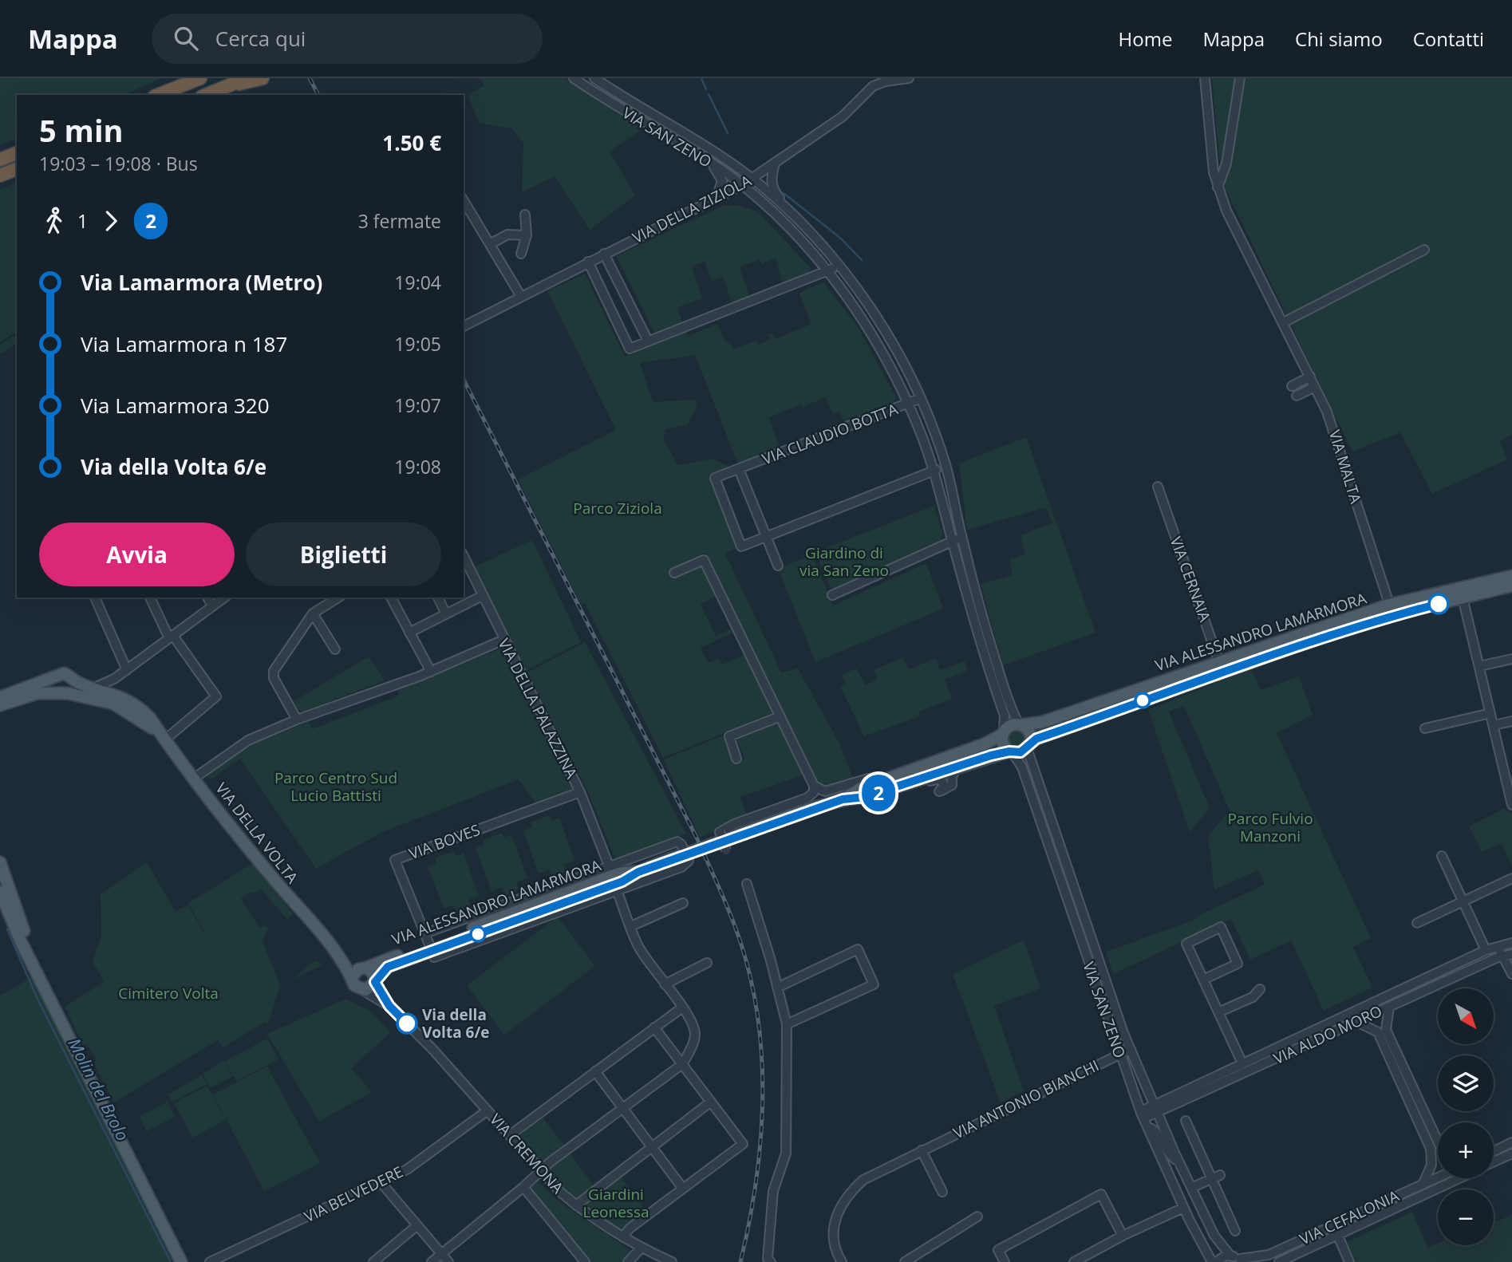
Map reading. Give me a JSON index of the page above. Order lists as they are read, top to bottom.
{
  "streets": {
    "main road": ["VIA ALESSANDRO LAMARMORA", "VIA DELLA VOLTA"],
    "street": [
      "VIA SAN ZENO",
      "VIA DELLA ZIZIOLA",
      "VIA CLAUDIO BOTTA",
      "VIA MALTA",
      "VIA CERNAIA",
      "VIA DELLA PALAZZINA",
      "VIA BOVES",
      "VIA ALDO MORO",
      "VIA ANTONIO BIANCHI",
      "VIA CREMONA",
      "VIA BELVEDERE",
      "VIA CEFALONIA"
    ]
  },
  "crossings": [
    ["VIA SAN ZENO", "VIA DELLA ZIZIOLA"],
    ["VIA SAN ZENO", "VIA CLAUDIO BOTTA"],
    ["VIA SAN ZENO", "VIA ALESSANDRO LAMARMORA"],
    ["VIA SAN ZENO", "VIA ALDO MORO"],
    ["VIA SAN ZENO", "VIA ANTONIO BIANCHI"],
    ["VIA SAN ZENO", "VIA CEFALONIA"],
    ["VIA MALTA", "VIA ALESSANDRO LAMARMORA"],
    ["VIA CERNAIA", "VIA ALESSANDRO LAMARMORA"],
    ["VIA ALESSANDRO LAMARMORA", "VIA DELLA PALAZZINA"],
    ["VIA ALESSANDRO LAMARMORA", "VIA DELLA VOLTA"],
    ["VIA ALESSANDRO LAMARMORA", "VIA BOVES"],
    ["VIA DELLA PALAZZINA", "VIA BOVES"],
    ["VIA DELLA VOLTA", "VIA CREMONA"],
    ["VIA CREMONA", "VIA BELVEDERE"]
  ],
  "water": ["Molin del Brolo"],
  "parks": [
    "Parco Ziziola",
    "Giardino di via San Zeno",
    "Parco Centro Sud Lucio Battisti",
    "Parco Fulvio Manzoni",
    "Cimitero Volta",
    "Giardini Leonessa"
  ],
  "places": ["Via della Volta 6/e"],
  "lines": ["bus line 2"],
  "north": "bottom right",
  "page": {
    "header": "Mappa",
    "search": "Cerca qui",
    "nav": [
      "Home",
      "Mappa",
      "Chi siamo",
      "Contatti"
    ],
    "on_map": "2",
    "heading": ["5 min", "19:03 – 19:08 · Bus", "1.50 €"],
    "legs": ["1", "2", "3 fermate"],
    "list": [
      {
        "name": "Via Lamarmora (Metro)",
        "value": "19:04"
      },
      {
        "name": "Via Lamarmora n 187",
        "value": "19:05"
      },
      {
        "name": "Via Lamarmora 320",
        "value": "19:07"
      },
      {
        "name": "Via della Volta 6/e",
        "value": "19:08"
      }
    ],
    "buttons": ["Avvia", "Biglietti"],
    "map_buttons": ["+", "−"]
  }
}
